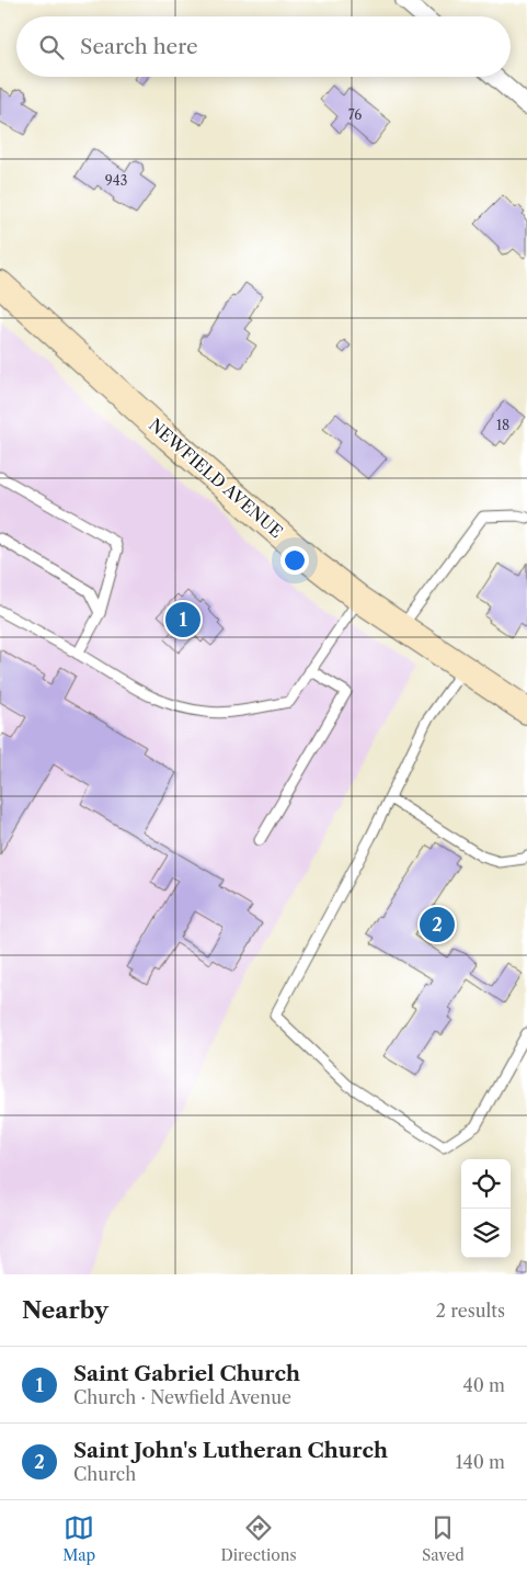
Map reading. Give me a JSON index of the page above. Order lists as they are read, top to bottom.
{
  "streets": {
    "main road": ["NEWFIELD AVENUE"]
  },
  "house_numbers": ["76", "943", "18"],
  "page": {
    "search": "Search here",
    "pins": ["1", "2"],
    "heading": ["Nearby", "2 results"],
    "list": [
      {
        "mark": "1",
        "name": "Saint Gabriel Church",
        "note": "Church · Newfield Avenue",
        "value": "40 m"
      },
      {
        "mark": "2",
        "name": "Saint John's Lutheran Church",
        "note": "Church",
        "value": "140 m"
      }
    ],
    "nav": ["Map", "Directions", "Saved"]
  }
}
